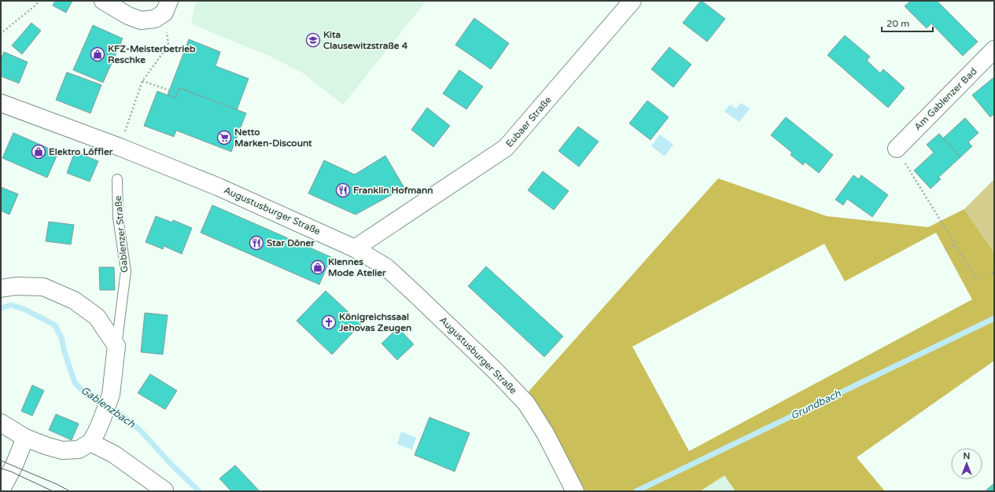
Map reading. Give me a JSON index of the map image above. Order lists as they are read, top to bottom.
{
  "streets": {
    "street": [
      "Am Gablenzer Bad",
      "Eubaer Straße",
      "Augustusburger Straße",
      "Gablenzer Straße"
    ]
  },
  "crossings": [
    ["Eubaer Straße", "Augustusburger Straße"]
  ],
  "water": ["Grundbach", "Gablenzbach"],
  "places": {
    "school or university": ["Kita Clausewitzstraße 4"],
    "shop": ["KFZ-Meisterbetrieb Reschke", "Elektro Löffler", "Klennes Mode Atelier"],
    "supermarket": ["Netto Marken-Discount"],
    "restaurant": ["Franklin Hofmann", "Star Döner"],
    "church": ["Königreichssaal Jehovas Zeugen"]
  },
  "scale_bar": "20 m",
  "north": "top"
}
